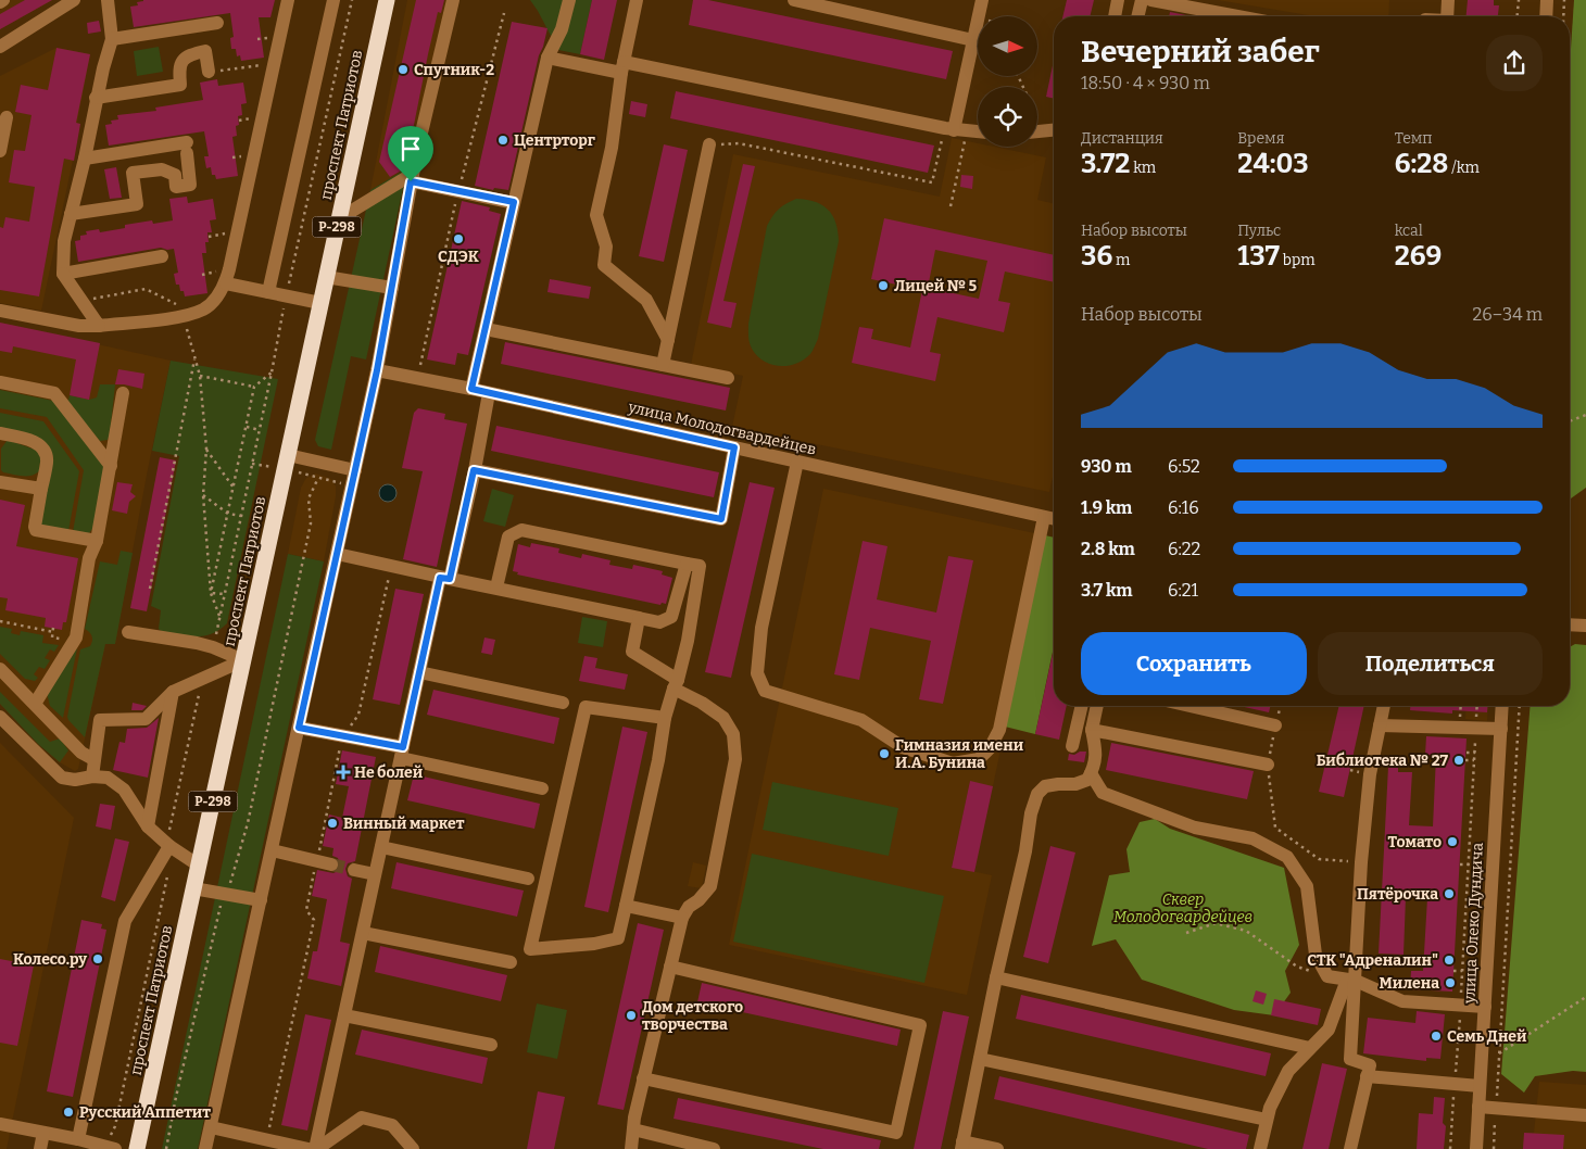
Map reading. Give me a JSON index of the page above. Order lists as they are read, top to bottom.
{
  "streets": {
    "highway": ["проспект Патриотов", "Р-298"],
    "street": ["улица Молодогвардейцев", "улица Олеко Дундича"]
  },
  "parks": ["Сквер Молодогвардейцев"],
  "places": {
    "other": [
      "Спутник-2",
      "Центрторг",
      "СДЭК",
      "Лицей № 5",
      "Гимназия имени И.А. Бунина",
      "Библиотека № 27",
      "Винный маркет",
      "Томато",
      "Пятёрочка",
      "Колесо.ру",
      "СТК \"Адреналин\"",
      "Милена",
      "Дом детского творчества",
      "Семь Дней",
      "Русский Аппетит"
    ],
    "health": ["Не болей"]
  },
  "north": "right",
  "page": {
    "heading": ["Вечерний забег", "18:50 · 4 × 930 m"],
    "stats": [
      ["Дистанция", "3.72 km"],
      ["Время", "24:03"],
      ["Темп", "6:28 /km"],
      ["Набор высоты", "36 m"],
      ["Пульс", "137 bpm"],
      ["kcal", "269"]
    ],
    "chart": ["Набор высоты", "26–34 m"],
    "list": [
      {
        "name": "930 m",
        "note": "6:52"
      },
      {
        "name": "1.9 km",
        "note": "6:16"
      },
      {
        "name": "2.8 km",
        "note": "6:22"
      },
      {
        "name": "3.7 km",
        "note": "6:21"
      }
    ],
    "buttons": ["Сохранить", "Поделиться"]
  }
}
